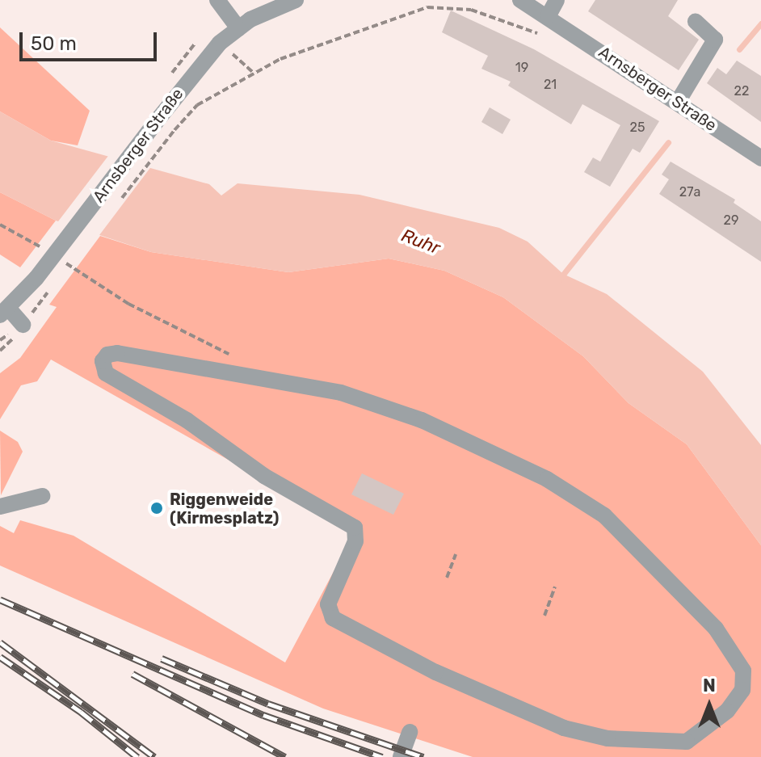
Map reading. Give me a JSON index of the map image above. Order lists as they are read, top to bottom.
{
  "streets": {
    "street": ["Arnsberger Straße"]
  },
  "water": ["Ruhr"],
  "places": ["Riggenweide (Kirmesplatz)"],
  "house_numbers": [
    "19",
    "21",
    "22",
    "25",
    "27a",
    "29"
  ],
  "scale_bar": "50 m",
  "north": "top"
}
